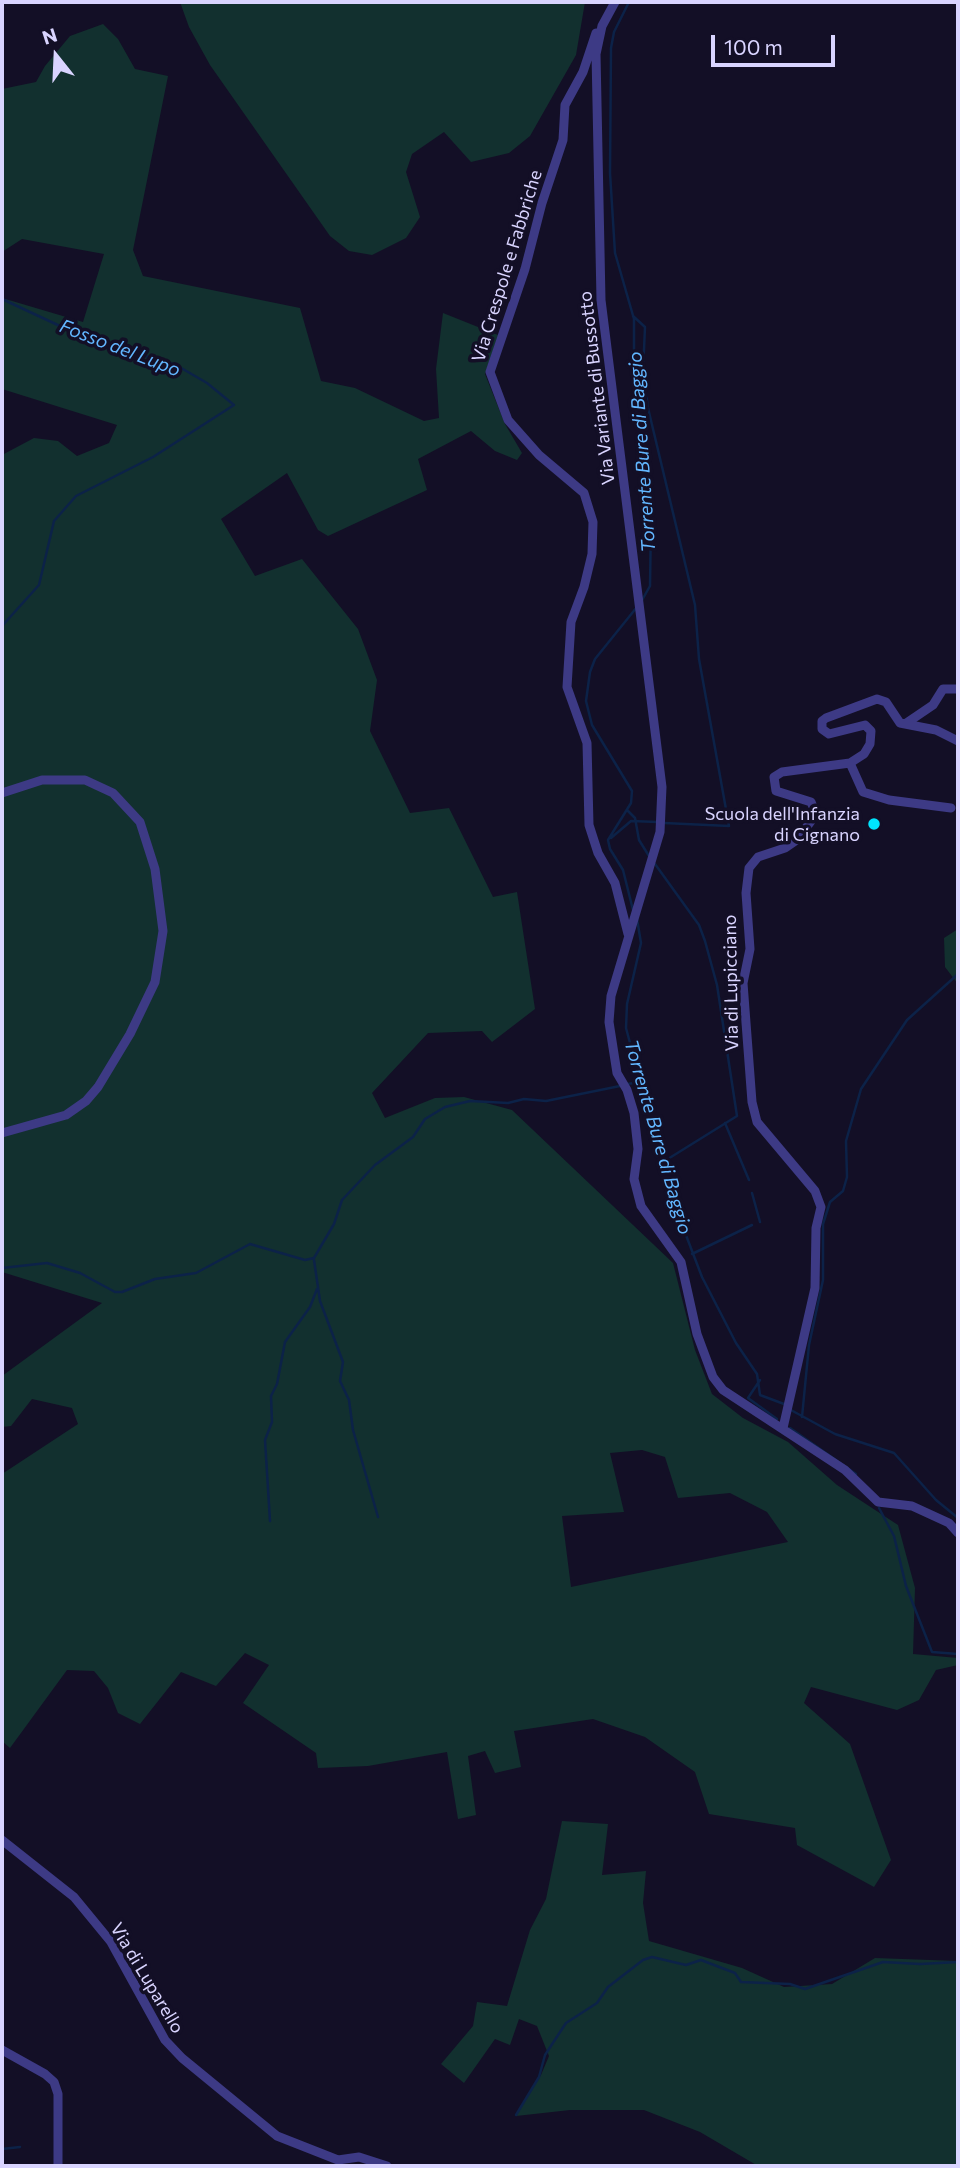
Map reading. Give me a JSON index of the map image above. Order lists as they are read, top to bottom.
{
  "streets": {
    "street": [
      "Via Crespole e Fabbriche",
      "Via Variante di Bussotto",
      "Via di Lupicciano",
      "Via di Luparello"
    ]
  },
  "crossings": [
    ["Via Crespole e Fabbriche", "Via Variante di Bussotto"]
  ],
  "water": ["Fosso del Lupo", "Torrente Bure di Baggio"],
  "places": ["Scuola dell'Infanzia di Cignano"],
  "scale_bar": "100 m",
  "north": "top"
}
